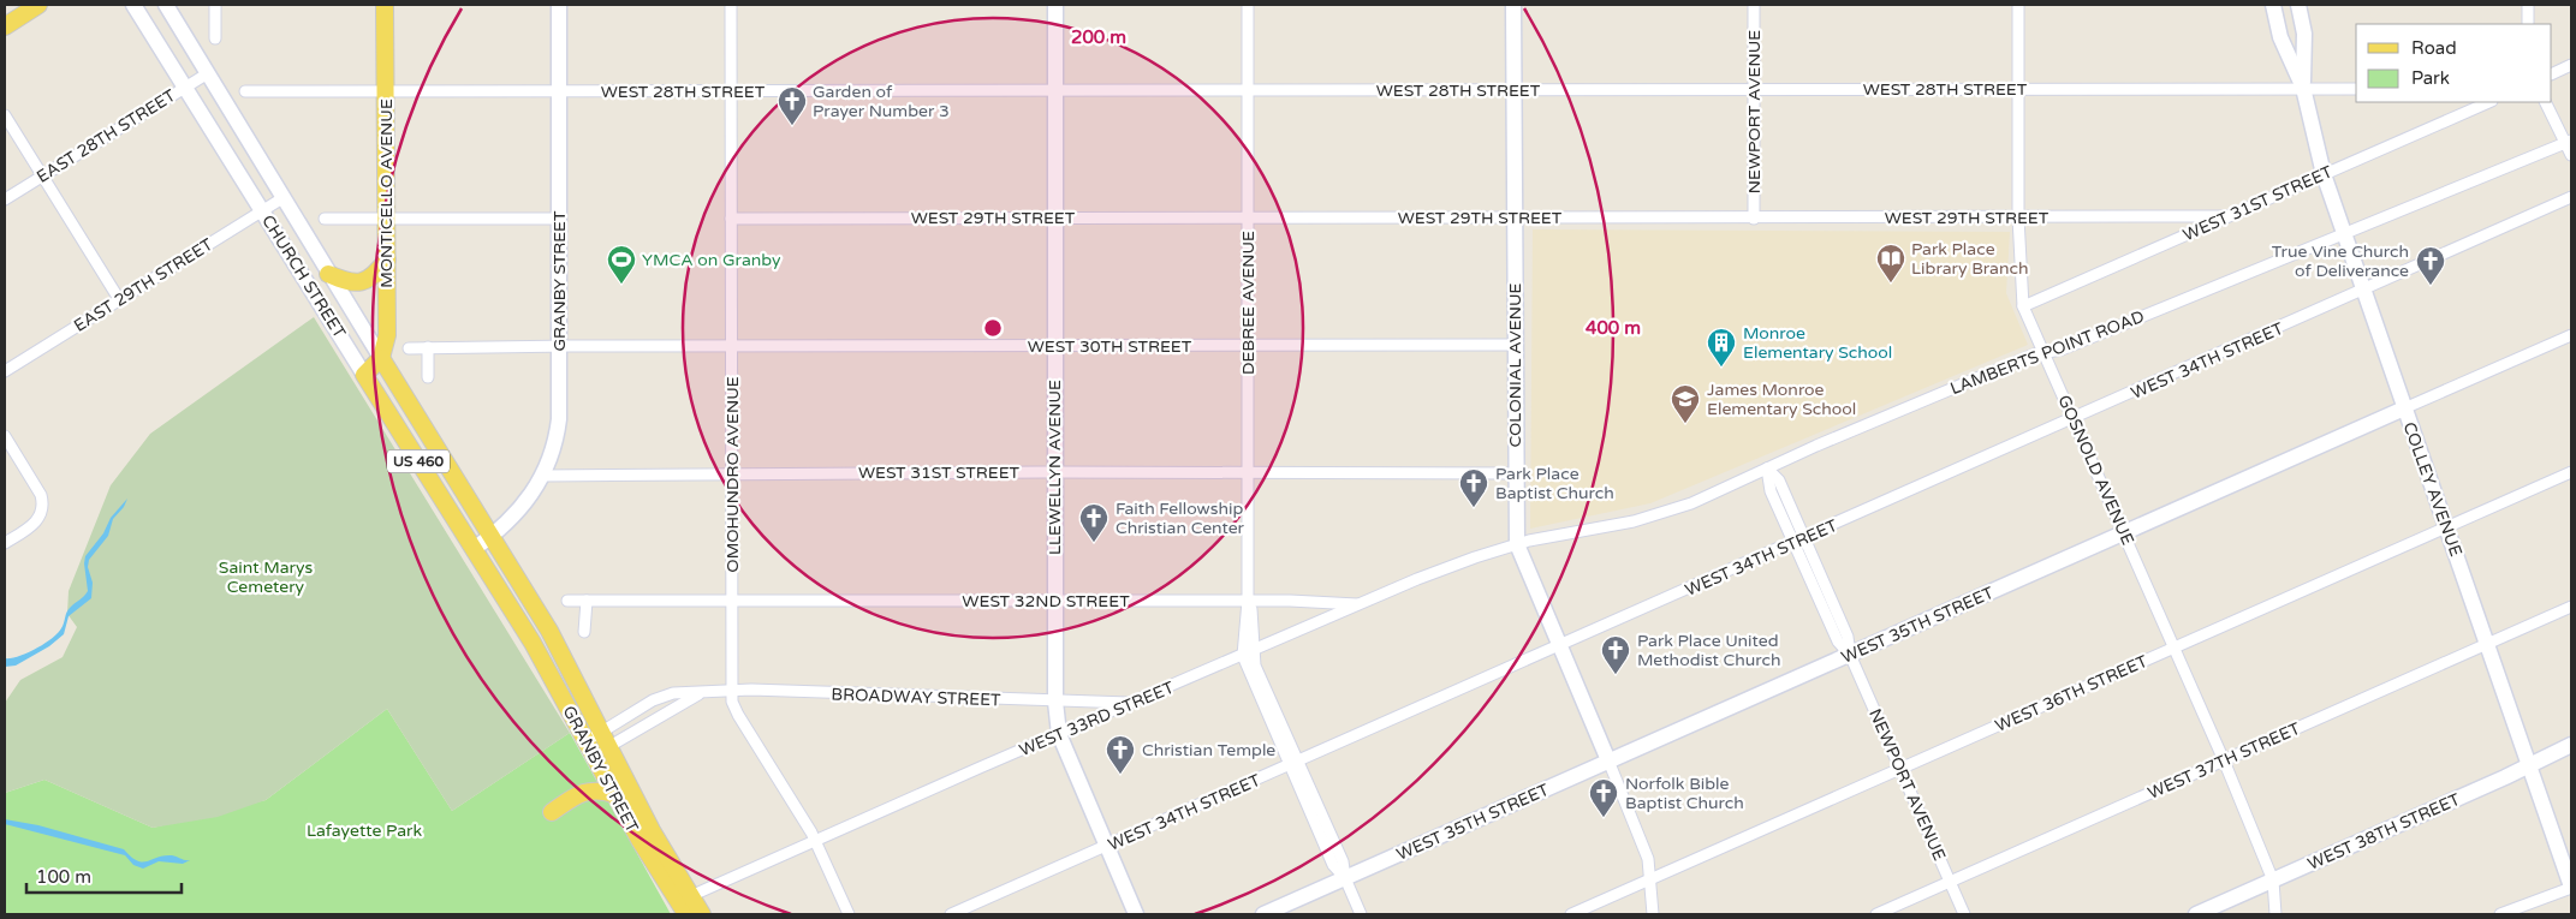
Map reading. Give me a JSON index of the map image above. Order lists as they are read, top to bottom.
{
  "streets": {
    "main road": [
      "MONTICELLO AVENUE",
      "CHURCH STREET",
      "GRANBY STREET",
      "US 460"
    ],
    "street": [
      "WEST 28TH STREET",
      "NEWPORT AVENUE",
      "EAST 28TH STREET",
      "WEST 31ST STREET",
      "WEST 29TH STREET",
      "EAST 29TH STREET",
      "DEBREE AVENUE",
      "WEST 30TH STREET",
      "LAMBERTS POINT ROAD",
      "WEST 34TH STREET",
      "COLONIAL AVENUE",
      "LLEWELLYN AVENUE",
      "GOSNOLD AVENUE",
      "OMOHUNDRO AVENUE",
      "COLLEY AVENUE",
      "WEST 32ND STREET",
      "WEST 35TH STREET",
      "WEST 36TH STREET",
      "BROADWAY STREET",
      "WEST 33RD STREET",
      "WEST 37TH STREET",
      "WEST 38TH STREET"
    ]
  },
  "crossings": [
    ["WEST 28TH STREET", "NEWPORT AVENUE"],
    ["WEST 28TH STREET", "GRANBY STREET"],
    ["WEST 28TH STREET", "DEBREE AVENUE"],
    ["WEST 28TH STREET", "COLONIAL AVENUE"],
    ["WEST 28TH STREET", "LLEWELLYN AVENUE"],
    ["WEST 28TH STREET", "GOSNOLD AVENUE"],
    ["WEST 28TH STREET", "OMOHUNDRO AVENUE"],
    ["WEST 28TH STREET", "COLLEY AVENUE"],
    ["NEWPORT AVENUE", "WEST 29TH STREET"],
    ["NEWPORT AVENUE", "LAMBERTS POINT ROAD"],
    ["NEWPORT AVENUE", "WEST 34TH STREET"],
    ["NEWPORT AVENUE", "WEST 35TH STREET"],
    ["NEWPORT AVENUE", "WEST 36TH STREET"],
    ["NEWPORT AVENUE", "WEST 37TH STREET"],
    ["EAST 28TH STREET", "CHURCH STREET"],
    ["MONTICELLO AVENUE", "CHURCH STREET"],
    ["WEST 31ST STREET", "WEST 29TH STREET"],
    ["WEST 31ST STREET", "GRANBY STREET"],
    ["WEST 31ST STREET", "DEBREE AVENUE"],
    ["WEST 31ST STREET", "COLONIAL AVENUE"],
    ["WEST 31ST STREET", "LLEWELLYN AVENUE"],
    ["WEST 31ST STREET", "GOSNOLD AVENUE"],
    ["WEST 31ST STREET", "OMOHUNDRO AVENUE"],
    ["WEST 31ST STREET", "COLLEY AVENUE"],
    ["WEST 29TH STREET", "DEBREE AVENUE"],
    ["WEST 29TH STREET", "COLONIAL AVENUE"],
    ["WEST 29TH STREET", "LLEWELLYN AVENUE"],
    ["WEST 29TH STREET", "GOSNOLD AVENUE"],
    ["WEST 29TH STREET", "OMOHUNDRO AVENUE"],
    ["CHURCH STREET", "GRANBY STREET"],
    ["CHURCH STREET", "EAST 29TH STREET"],
    ["GRANBY STREET", "WEST 30TH STREET"],
    ["GRANBY STREET", "BROADWAY STREET"],
    ["GRANBY STREET", "WEST 33RD STREET"],
    ["DEBREE AVENUE", "WEST 30TH STREET"],
    ["DEBREE AVENUE", "WEST 34TH STREET"],
    ["DEBREE AVENUE", "WEST 32ND STREET"],
    ["DEBREE AVENUE", "WEST 35TH STREET"],
    ["DEBREE AVENUE", "WEST 33RD STREET"],
    ["WEST 30TH STREET", "COLONIAL AVENUE"],
    ["WEST 30TH STREET", "LLEWELLYN AVENUE"],
    ["WEST 30TH STREET", "OMOHUNDRO AVENUE"],
    ["LAMBERTS POINT ROAD", "COLONIAL AVENUE"],
    ["LAMBERTS POINT ROAD", "GOSNOLD AVENUE"],
    ["LAMBERTS POINT ROAD", "COLLEY AVENUE"],
    ["LAMBERTS POINT ROAD", "WEST 33RD STREET"],
    ["WEST 34TH STREET", "COLONIAL AVENUE"],
    ["WEST 34TH STREET", "LLEWELLYN AVENUE"],
    ["WEST 34TH STREET", "GOSNOLD AVENUE"],
    ["WEST 34TH STREET", "COLLEY AVENUE"],
    ["COLONIAL AVENUE", "WEST 35TH STREET"],
    ["COLONIAL AVENUE", "WEST 36TH STREET"],
    ["COLONIAL AVENUE", "WEST 33RD STREET"],
    ["LLEWELLYN AVENUE", "WEST 32ND STREET"],
    ["LLEWELLYN AVENUE", "BROADWAY STREET"],
    ["LLEWELLYN AVENUE", "WEST 33RD STREET"],
    ["GOSNOLD AVENUE", "WEST 35TH STREET"],
    ["GOSNOLD AVENUE", "WEST 36TH STREET"],
    ["GOSNOLD AVENUE", "WEST 37TH STREET"],
    ["GOSNOLD AVENUE", "WEST 38TH STREET"],
    ["OMOHUNDRO AVENUE", "WEST 32ND STREET"],
    ["OMOHUNDRO AVENUE", "BROADWAY STREET"],
    ["OMOHUNDRO AVENUE", "WEST 33RD STREET"],
    ["COLLEY AVENUE", "WEST 35TH STREET"],
    ["COLLEY AVENUE", "WEST 36TH STREET"],
    ["COLLEY AVENUE", "WEST 37TH STREET"],
    ["COLLEY AVENUE", "WEST 38TH STREET"],
    ["WEST 32ND STREET", "WEST 33RD STREET"],
    ["BROADWAY STREET", "WEST 33RD STREET"]
  ],
  "parks": ["Saint Marys Cemetery", "Lafayette Park"],
  "places": {
    "church": [
      "Garden of Prayer Number 3",
      "True Vine Church of Deliverance",
      "Park Place Baptist Church",
      "Faith Fellowship Christian Center",
      "Park Place United Methodist Church",
      "Christian Temple",
      "Norfolk Bible Baptist Church"
    ],
    "library": ["Park Place Library Branch"],
    "sports": ["YMCA on Granby"],
    "building": ["Monroe Elementary School"],
    "school or university": ["James Monroe Elementary School"]
  },
  "legend": ["Road", "Park"],
  "scale_bar": "100 m",
  "rings": ["200 m", "400 m"]
}
